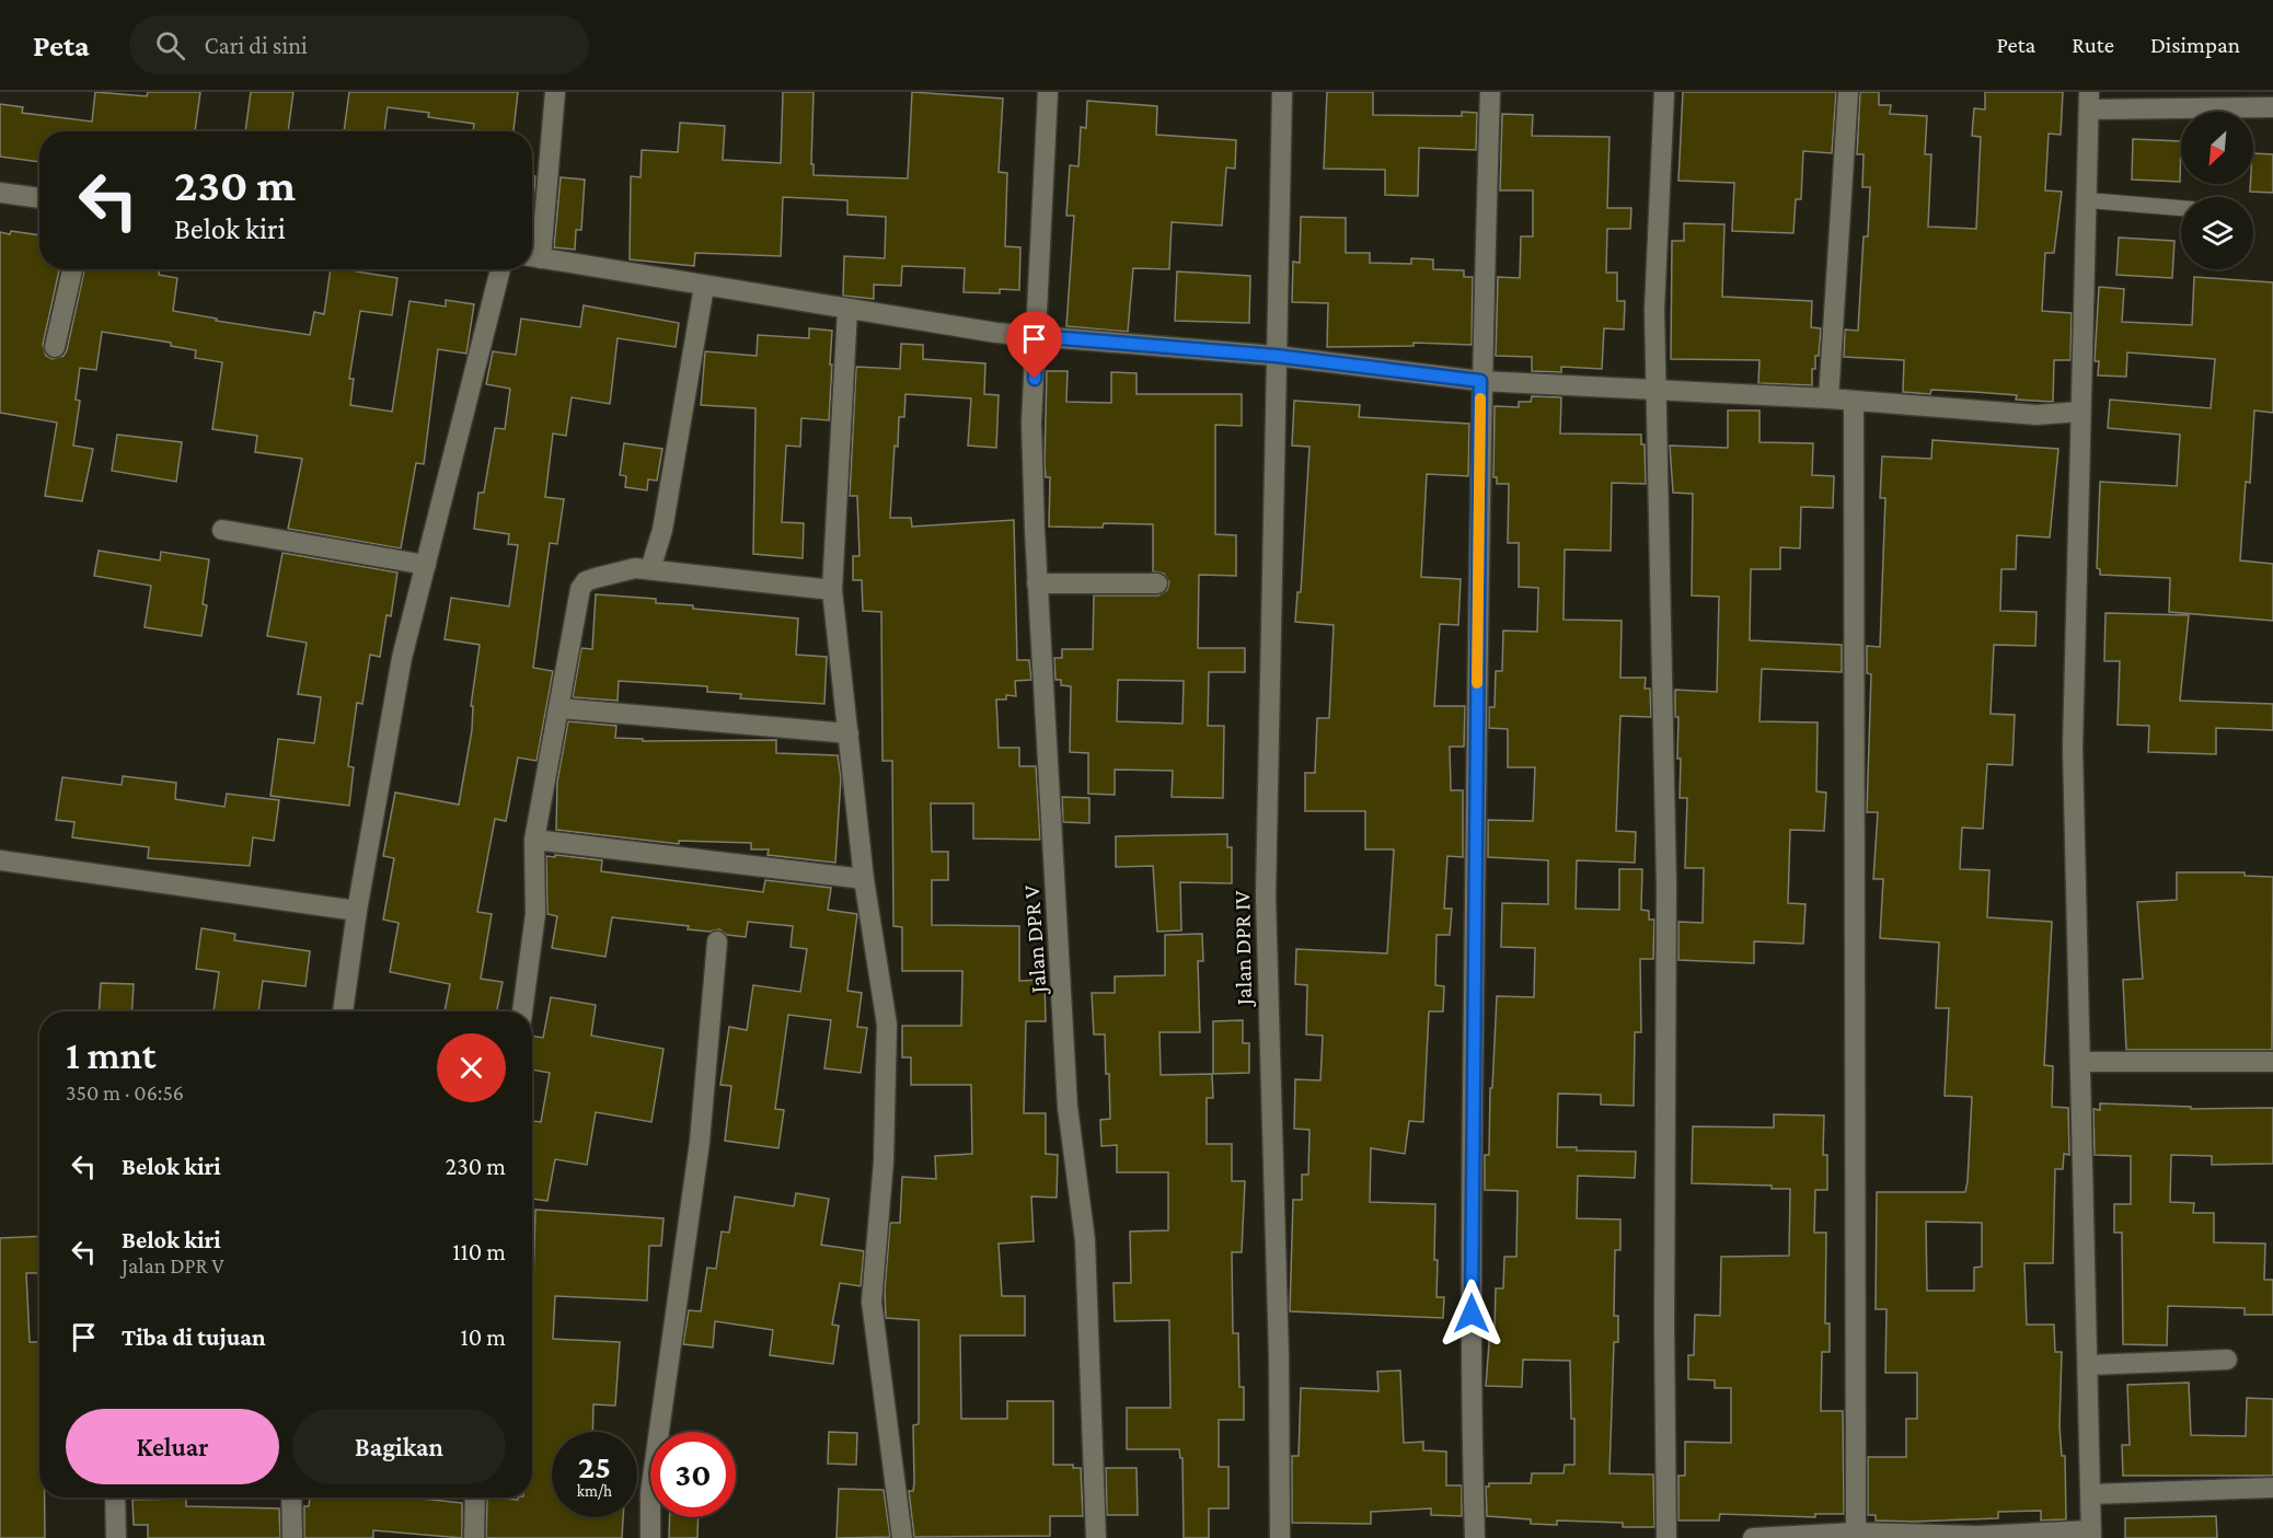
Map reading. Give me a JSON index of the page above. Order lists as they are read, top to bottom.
{
  "streets": {
    "street": ["Jalan DPR V", "Jalan DPR IV"]
  },
  "north": "bottom left",
  "page": {
    "header": "Peta",
    "search": "Cari di sini",
    "nav": ["Peta", "Rute", "Disimpan"],
    "turn": ["230 m", "Belok kiri"],
    "heading": ["1 mnt", "350 m · 06:56"],
    "list": [
      {
        "name": "Belok kiri",
        "value": "230 m"
      },
      {
        "name": "Belok kiri",
        "note": "Jalan DPR V",
        "value": "110 m"
      },
      {
        "name": "Tiba di tujuan",
        "value": "10 m"
      }
    ],
    "buttons": ["Keluar", "Bagikan"],
    "speed": "25 km/h",
    "limit": "30"
  }
}
